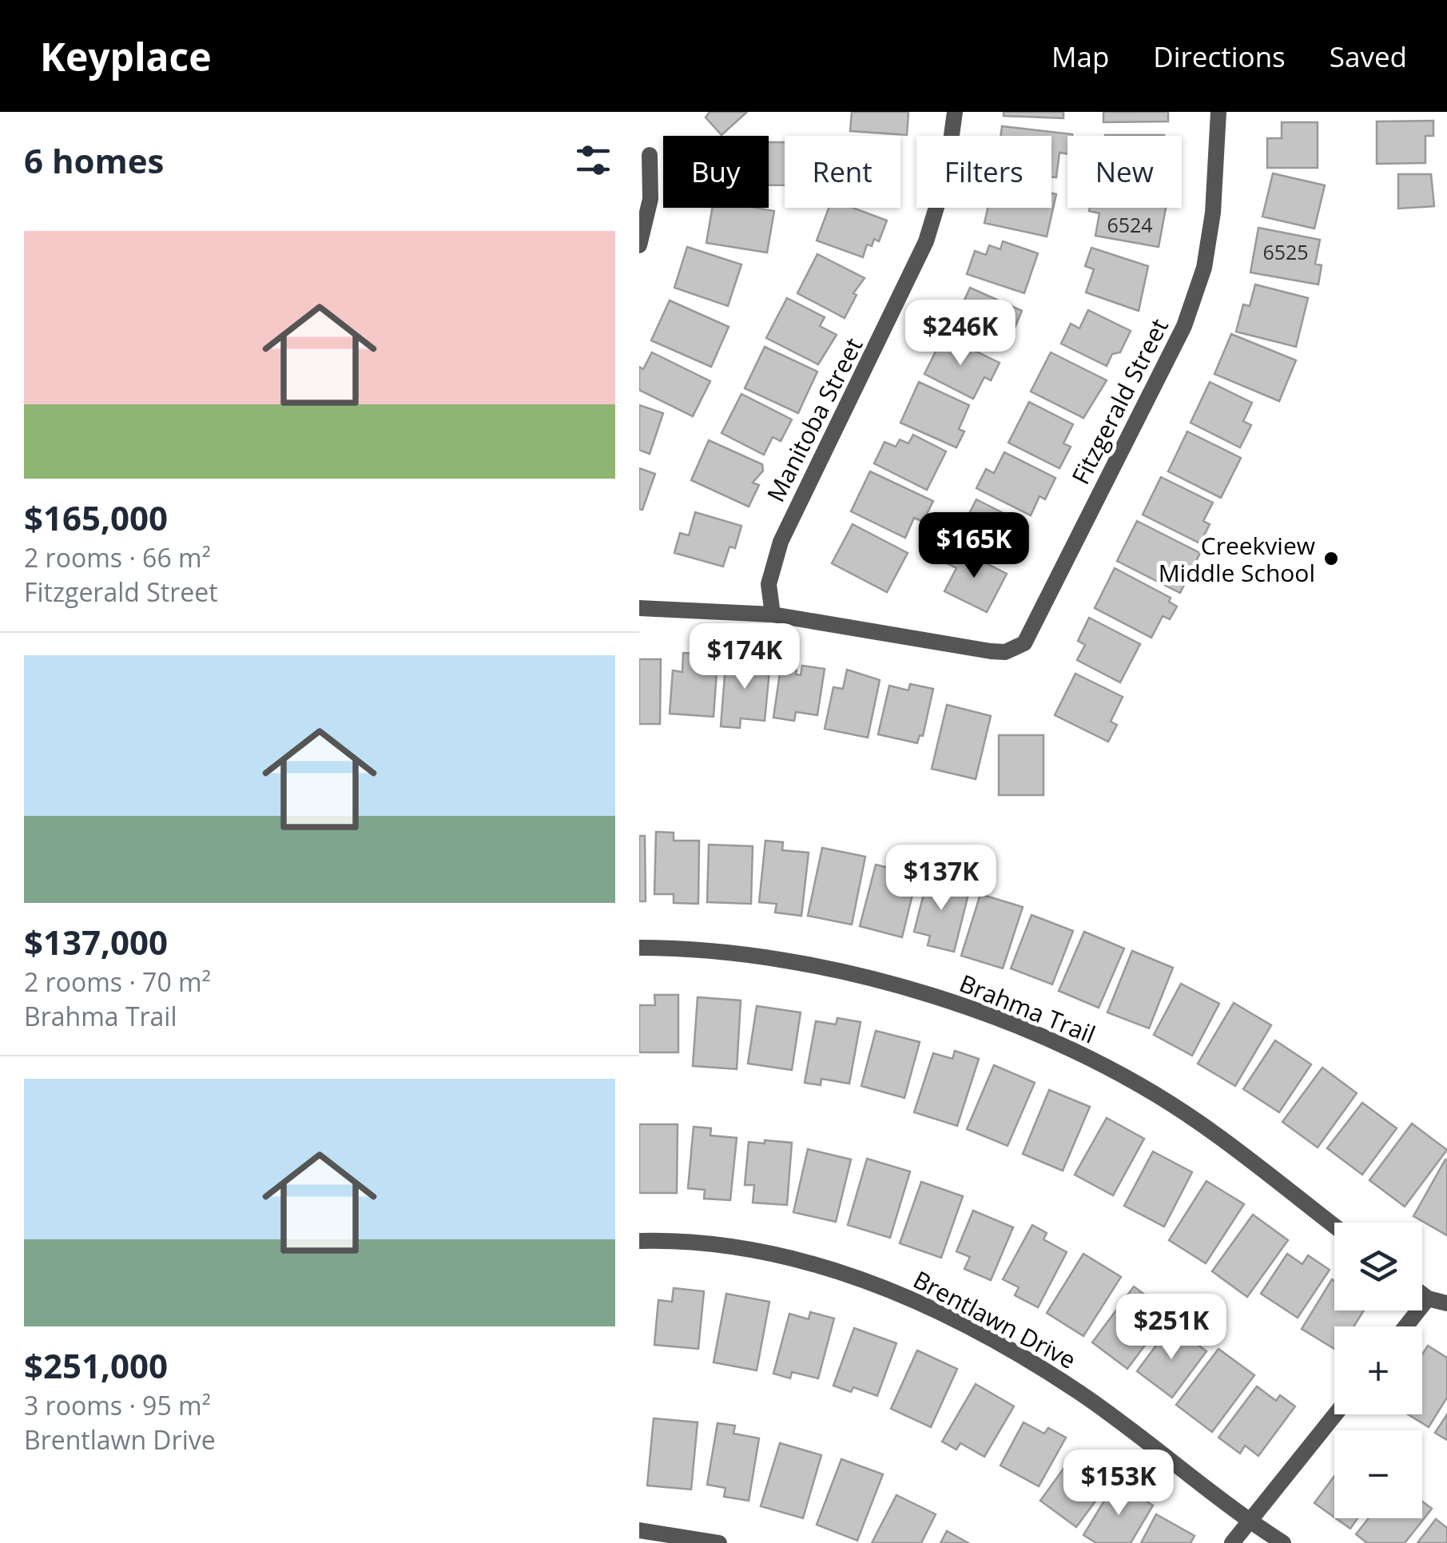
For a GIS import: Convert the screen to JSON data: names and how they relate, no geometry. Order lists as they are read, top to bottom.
{
  "streets": {
    "street": [
      "Fitzgerald Street",
      "Manitoba Street",
      "Brahma Trail",
      "Brentlawn Drive"
    ]
  },
  "crossings": [
    ["Fitzgerald Street", "Manitoba Street"]
  ],
  "places": ["Creekview Middle School"],
  "house_numbers": ["6524", "6525"],
  "page": {
    "header": "Keyplace",
    "nav": ["Map", "Directions", "Saved"],
    "heading": "6 homes",
    "chip": [
      "Buy",
      "Rent",
      "Filters",
      "New"
    ],
    "list": [
      {
        "name": "$165,000",
        "note": "2 rooms · 66 m² · Fitzgerald Street"
      },
      {
        "name": "$137,000",
        "note": "2 rooms · 70 m² · Brahma Trail"
      },
      {
        "name": "$251,000",
        "note": "3 rooms · 95 m² · Brentlawn Drive"
      }
    ],
    "price": [
      "$246K",
      "$165K",
      "$174K",
      "$137K",
      "$251K",
      "$153K"
    ],
    "map_buttons": ["+", "−"]
  }
}
